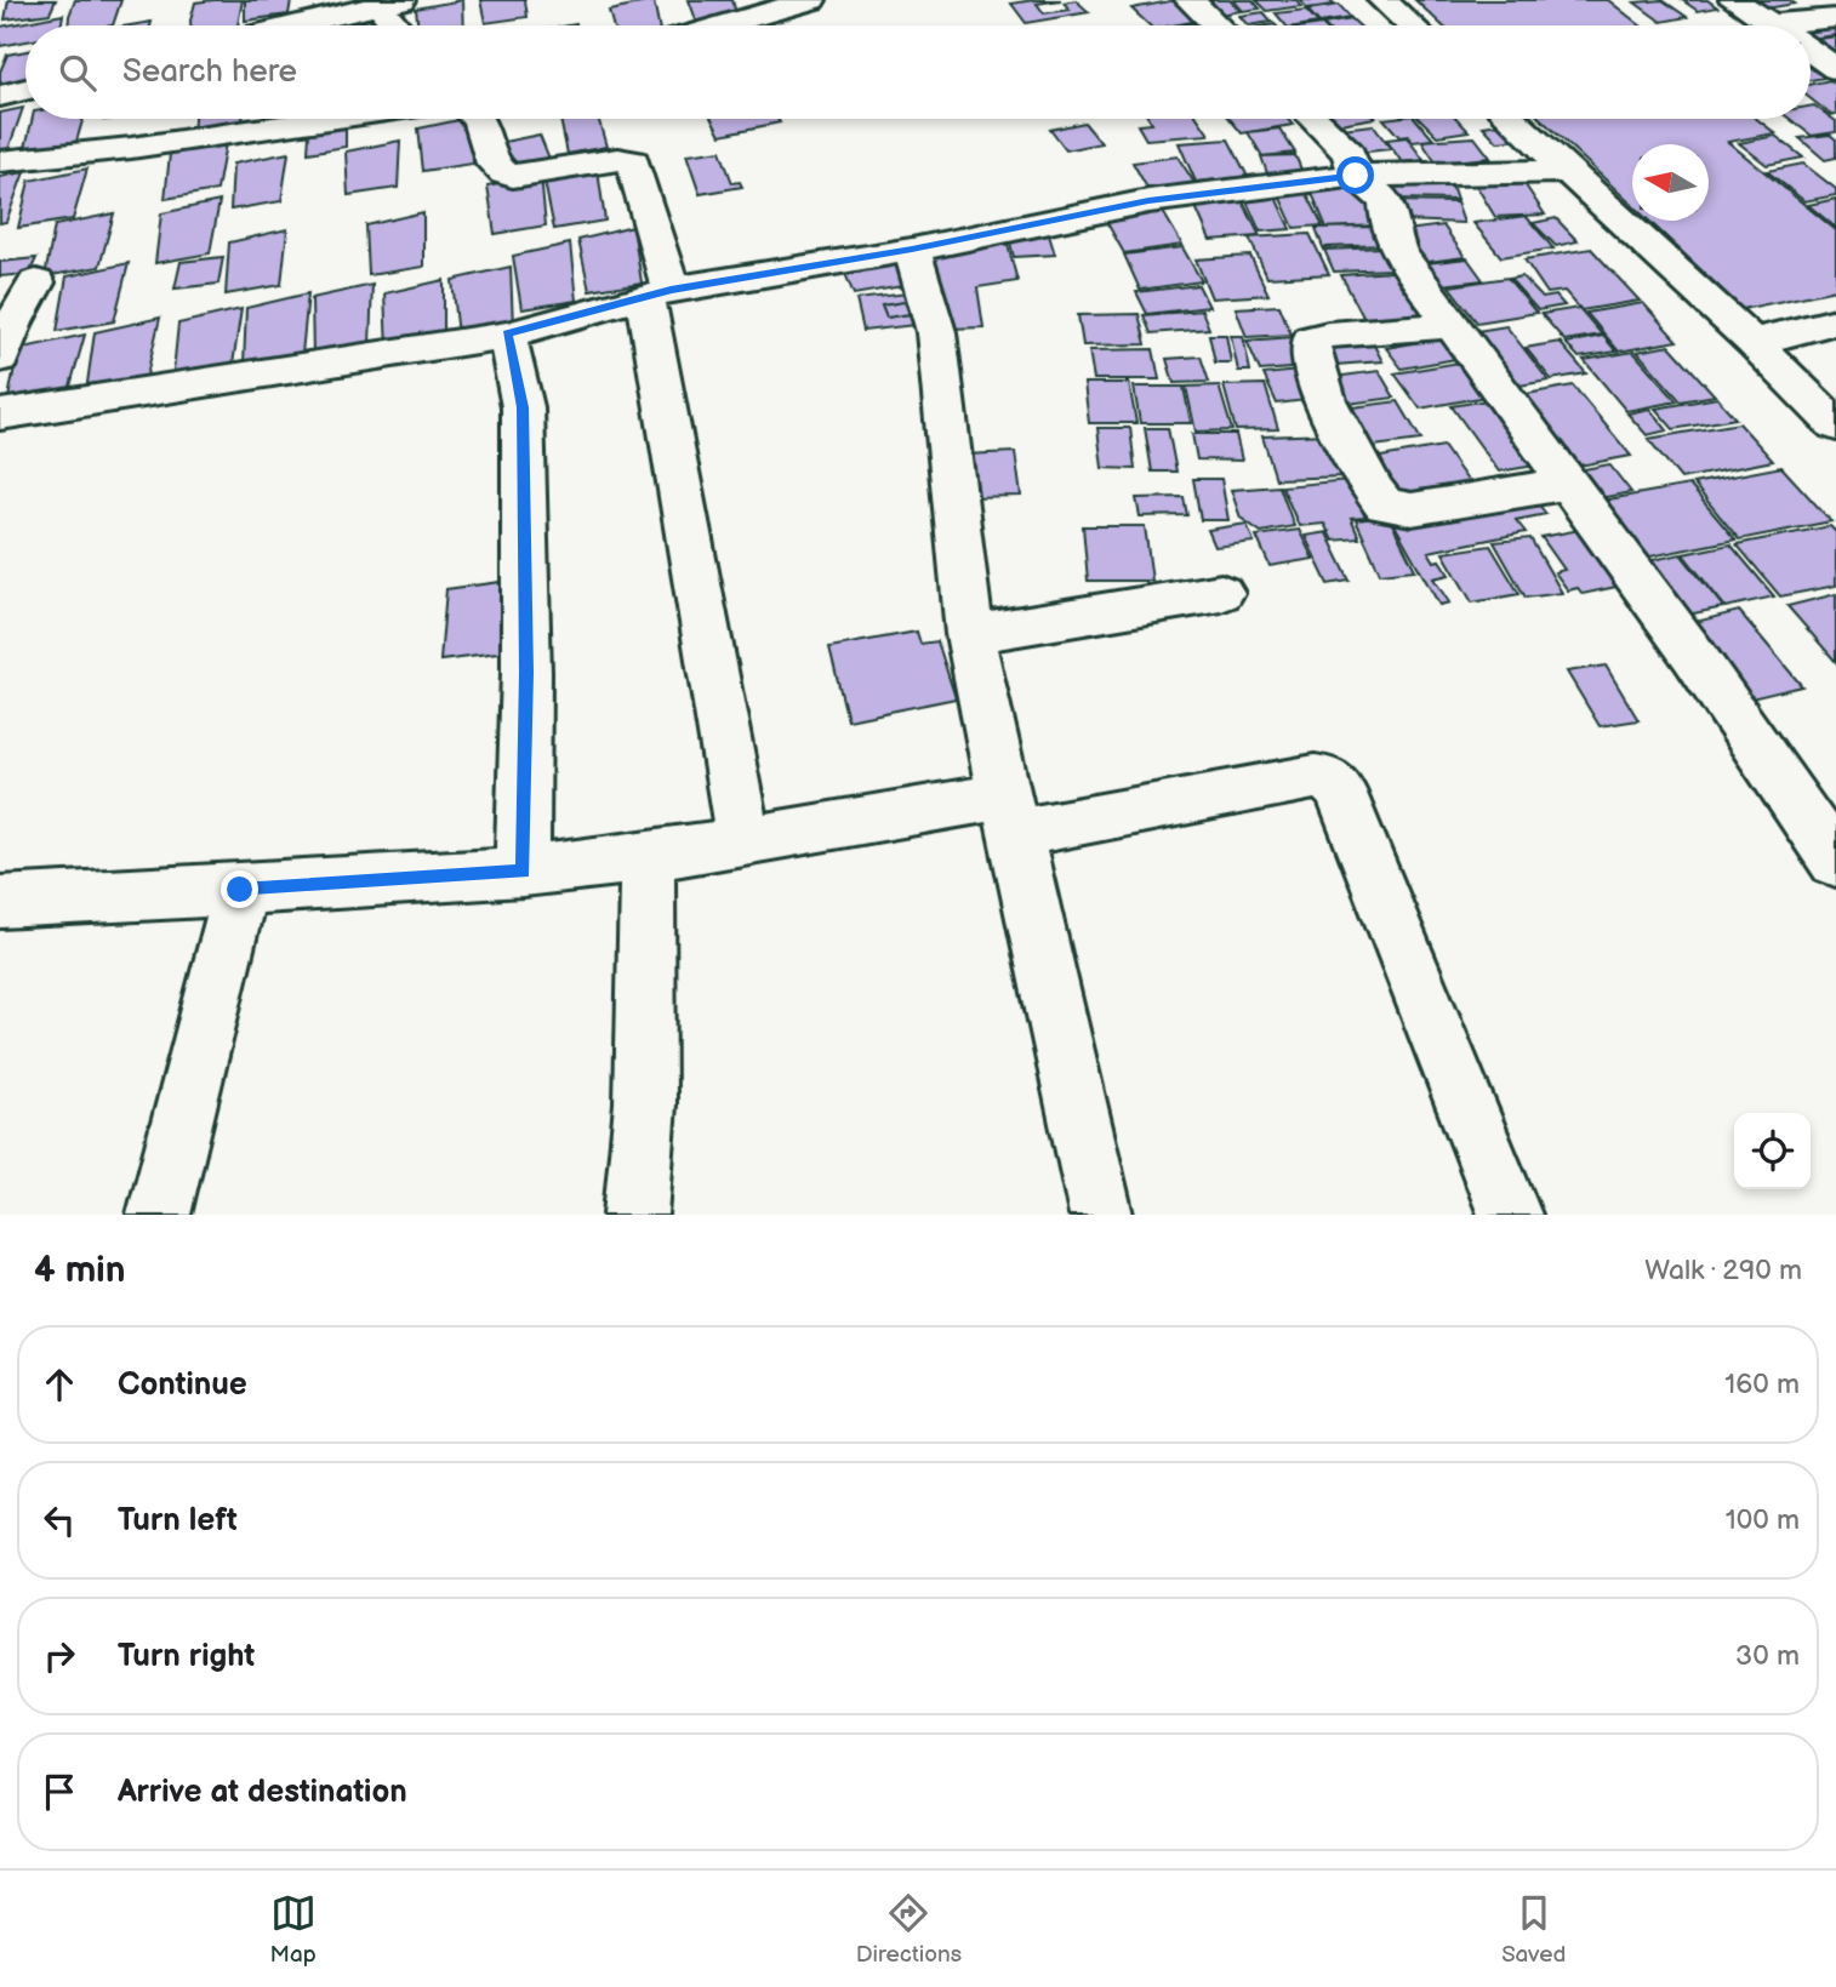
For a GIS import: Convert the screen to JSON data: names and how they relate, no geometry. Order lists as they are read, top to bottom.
{
  "north": "left",
  "page": {
    "search": "Search here",
    "heading": ["4 min", "Walk · 290 m"],
    "list": [
      ["Continue", "160 m"],
      ["Turn left", "100 m"],
      ["Turn right", "30 m"],
      "Arrive at destination"
    ],
    "nav": ["Map", "Directions", "Saved"]
  }
}
